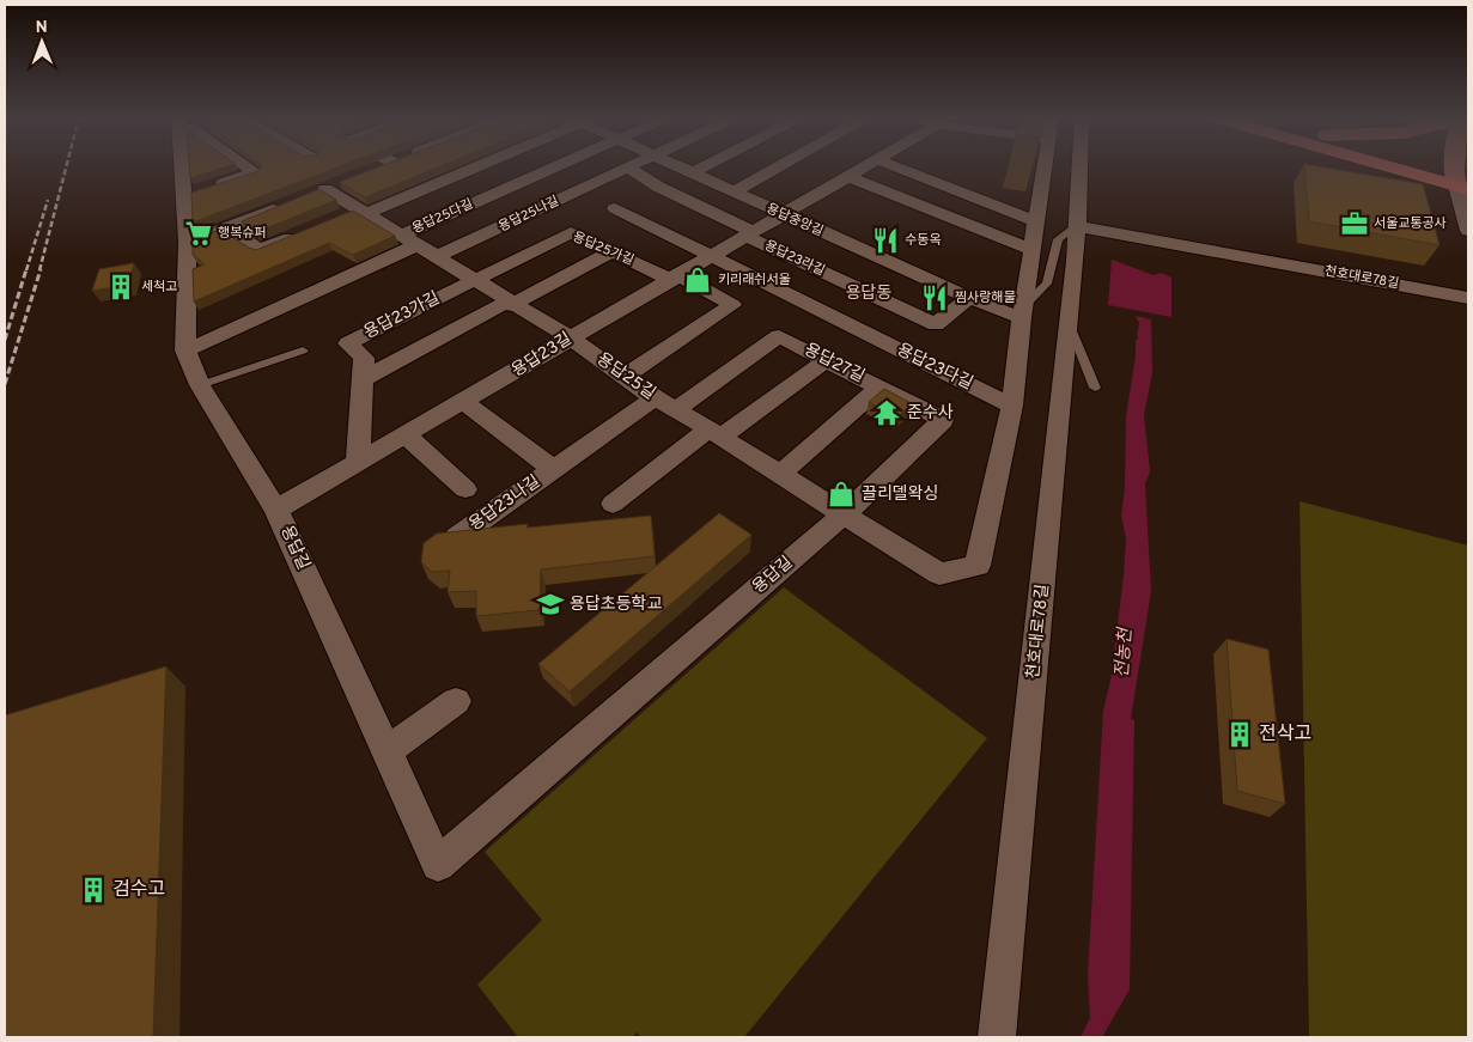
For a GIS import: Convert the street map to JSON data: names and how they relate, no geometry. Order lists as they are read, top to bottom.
{
  "streets": {
    "street": [
      "용답25나길",
      "용답25다길",
      "용답중앙길",
      "용답25가길",
      "용답23라길",
      "천호대로78길",
      "용답23가길",
      "용답23길",
      "용답27길",
      "용답23다길",
      "용답25길",
      "용답23나길",
      "용답길"
    ]
  },
  "crossings": [
    ["용답25나길", "용답25길"],
    ["용답25다길", "용답25길"],
    ["용답중앙길", "용답23라길"],
    ["용답중앙길", "용답23길"],
    ["용답25가길", "용답23가길"],
    ["용답25가길", "용답23길"],
    ["용답25가길", "용답25길"],
    ["용답23라길", "용답23길"],
    ["용답23가길", "용답23길"],
    ["용답23가길", "용답25길"],
    ["용답23길", "용답23다길"],
    ["용답23길", "용답25길"],
    ["용답23길", "용답23나길"],
    ["용답23길", "용답길"],
    ["용답27길", "용답25길"],
    ["용답27길", "용답길"],
    ["용답25길", "용답23나길"],
    ["용답25길", "용답길"]
  ],
  "districts": ["용답동"],
  "water": ["전농천"],
  "places": {
    "office": ["서울교통공사"],
    "supermarket": ["행복슈퍼"],
    "restaurant": ["수동옥", "찜사랑해물"],
    "shop": ["키리래쉬서울", "끌리델왁싱"],
    "building": ["세척고", "전삭고", "검수고"],
    "temple": ["준수사"],
    "school or university": ["용답초등학교"]
  },
  "north": "top"
}
